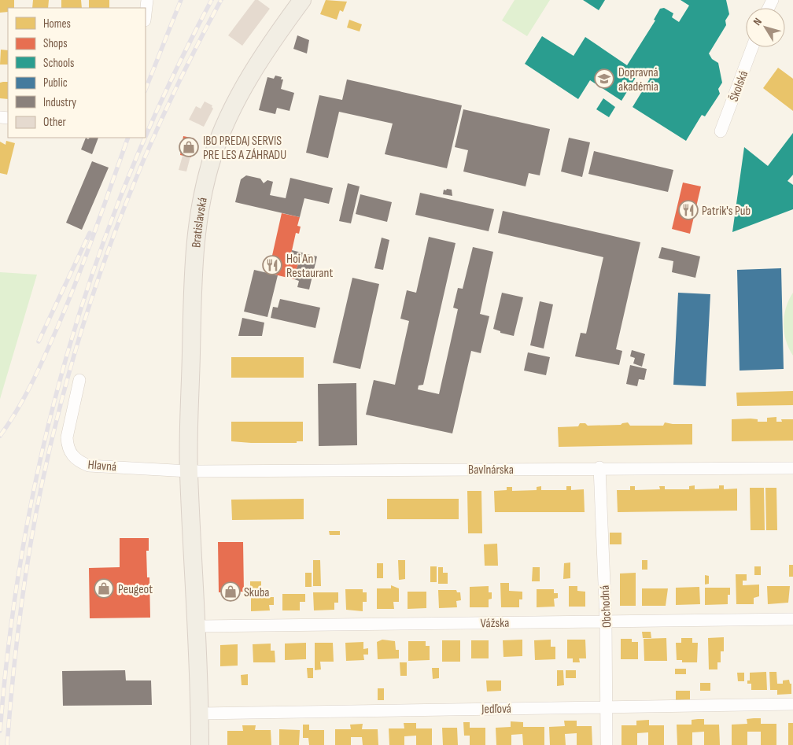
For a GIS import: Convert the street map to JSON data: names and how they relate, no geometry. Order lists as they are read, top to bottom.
{
  "streets": {
    "main road": ["Bratislavská"],
    "street": [
      "Školská",
      "Hlavná",
      "Bavlnárska",
      "Obchodná",
      "Vážska",
      "Jedľová"
    ]
  },
  "crossings": [
    ["Bratislavská", "Hlavná"],
    ["Bratislavská", "Bavlnárska"],
    ["Bratislavská", "Vážska"],
    ["Bratislavská", "Jedľová"],
    ["Hlavná", "Bavlnárska"],
    ["Bavlnárska", "Obchodná"],
    ["Obchodná", "Vážska"],
    ["Obchodná", "Jedľová"]
  ],
  "places": {
    "school or university": ["Dopravná akadémia"],
    "shop": ["IBO PREDAJ SERVIS PRE LES A ZÁHRADU", "Peugeot", "Skuba"],
    "restaurant": ["Patrik's Pub", "Hoi An Restaurant"]
  },
  "legend": [
    "Homes",
    "Shops",
    "Schools",
    "Public",
    "Industry",
    "Other"
  ],
  "north": "top left"
}
